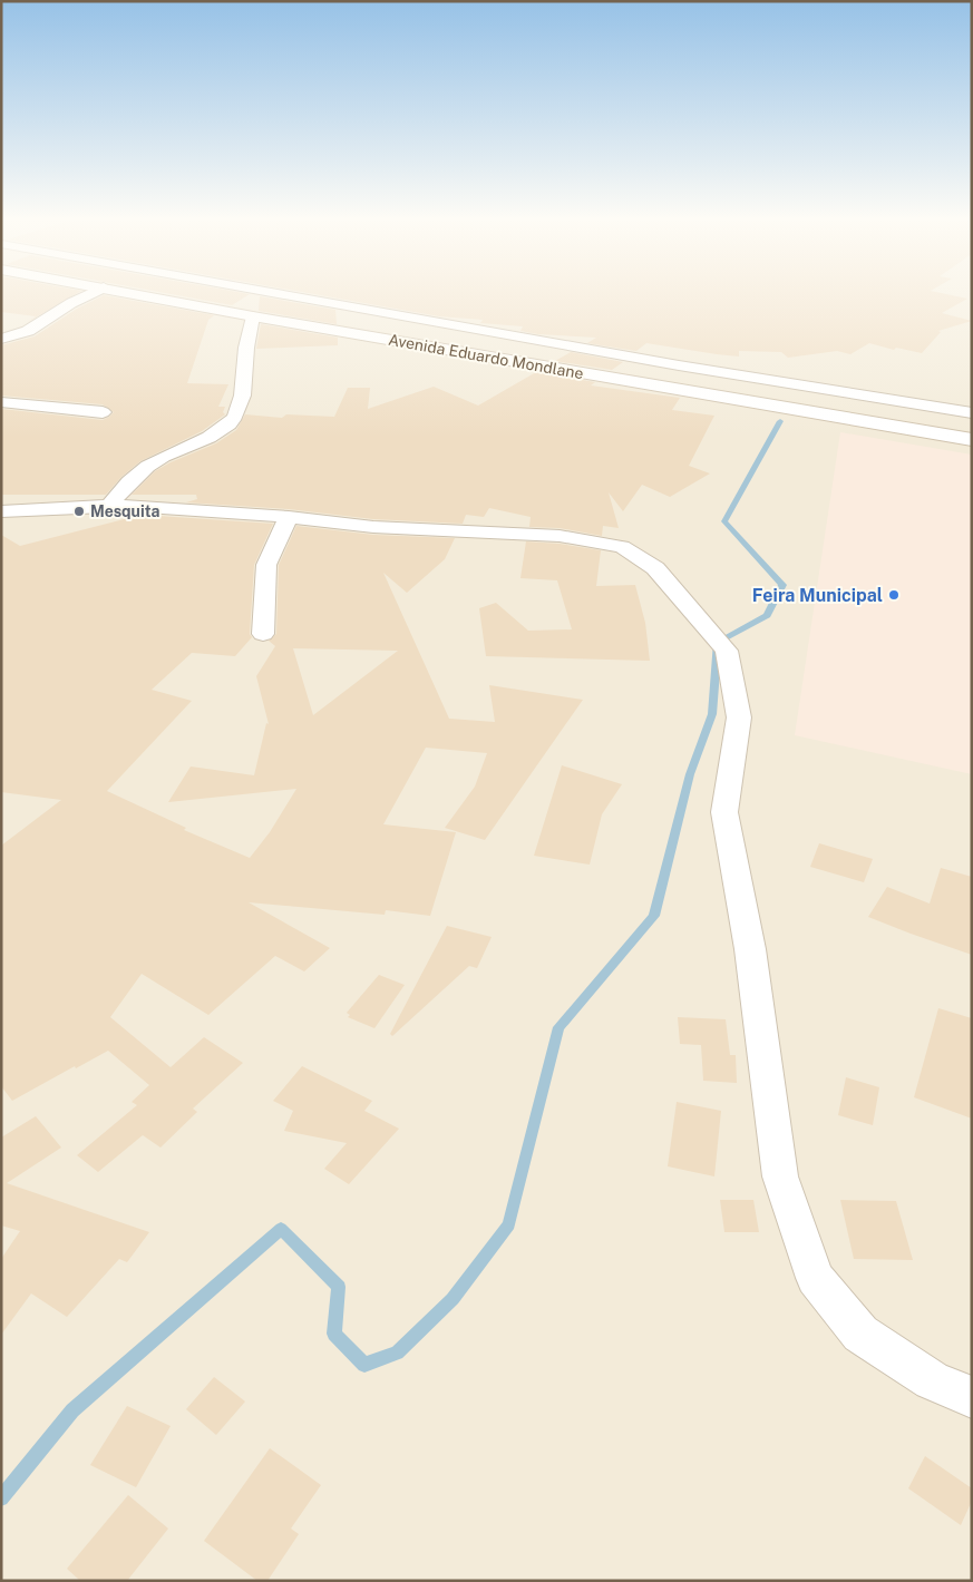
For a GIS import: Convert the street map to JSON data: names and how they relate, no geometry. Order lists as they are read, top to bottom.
{
  "streets": {
    "main road": ["Avenida Eduardo Mondlane"]
  },
  "places": ["Mesquita", "Feira Municipal"]
}
